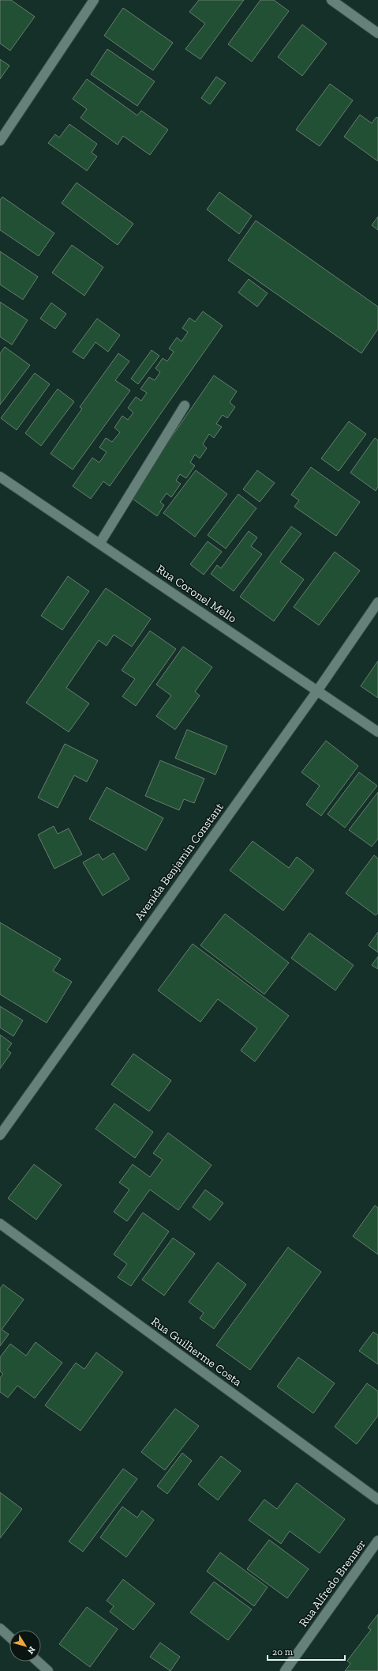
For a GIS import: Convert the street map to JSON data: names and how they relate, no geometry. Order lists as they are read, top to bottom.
{
  "streets": {
    "street": [
      "Rua Coronel Mello",
      "Avenida Benjamin Constant",
      "Rua Guilherme Costa",
      "Rua Alfredo Brenner"
    ]
  },
  "crossings": [
    ["Rua Coronel Mello", "Avenida Benjamin Constant"]
  ],
  "scale_bar": "20 m",
  "north": "bottom right"
}
